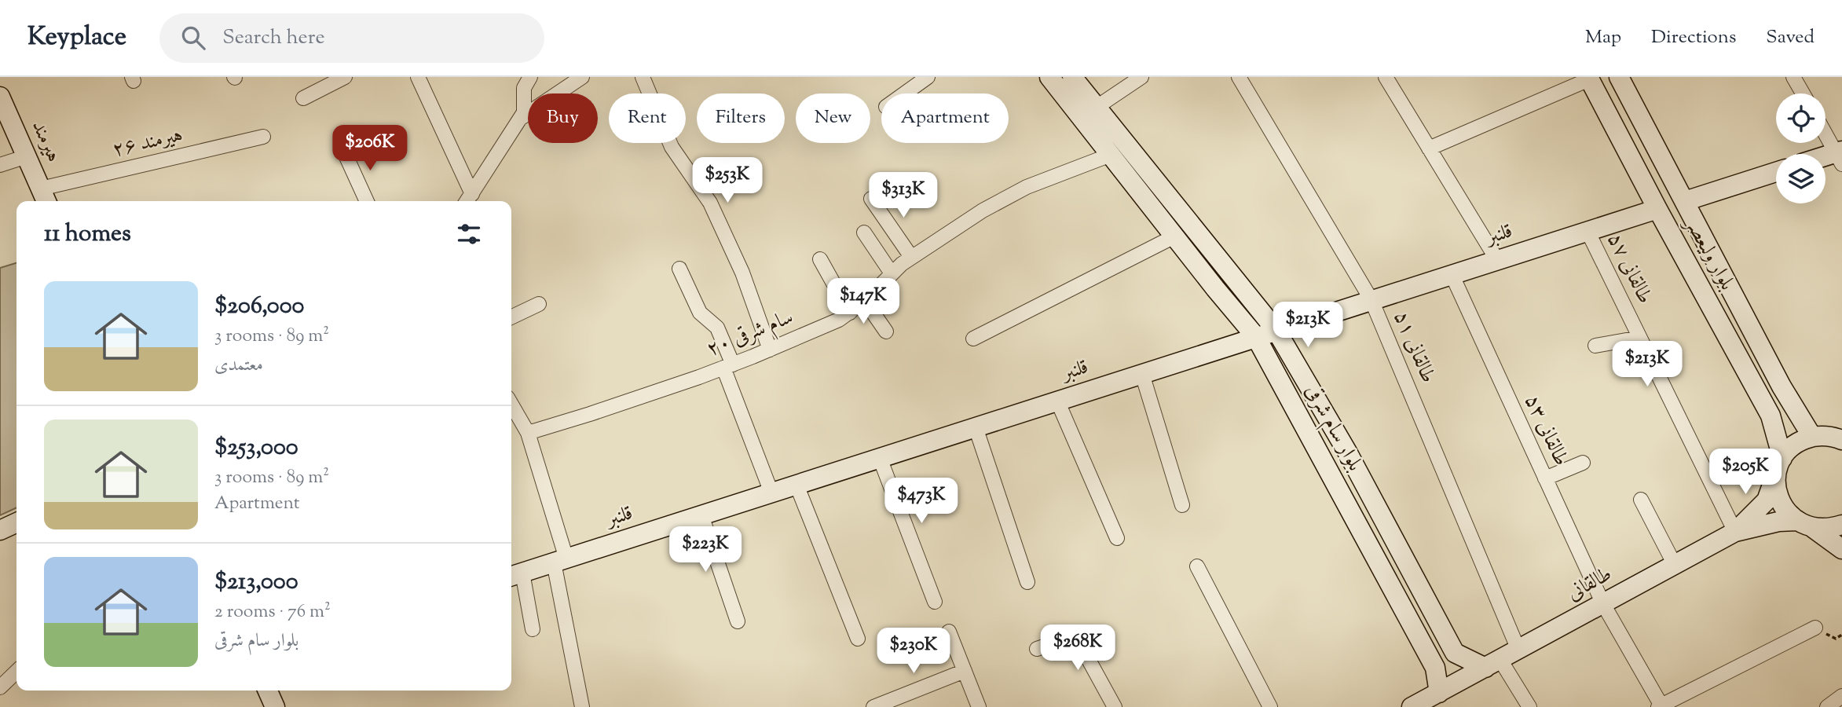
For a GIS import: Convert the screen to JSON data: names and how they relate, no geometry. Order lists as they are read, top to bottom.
{
  "streets": {
    "street": [
      "هیرمند",
      "هیرمند ۲۶",
      "قلنبر",
      "بلوار ولیعصر",
      "طالقانی ۵۷",
      "سام شرقی ۲۰",
      "طالقانی ۵۱",
      "بلوار سام شرقی",
      "طالقانی ۵۳",
      "طالقانی"
    ]
  },
  "crossings": [
    ["هیرمند", "هیرمند ۲۶"],
    ["قلنبر", "بلوار ولیعصر"],
    ["قلنبر", "طالقانی ۵۷"],
    ["قلنبر", "طالقانی ۵۱"],
    ["قلنبر", "بلوار سام شرقی"],
    ["قلنبر", "طالقانی ۵۳"],
    ["بلوار ولیعصر", "طالقانی"],
    ["طالقانی ۵۷", "طالقانی"],
    ["سام شرقی ۲۰", "بلوار سام شرقی"],
    ["طالقانی ۵۱", "طالقانی"],
    ["بلوار سام شرقی", "طالقانی"],
    ["طالقانی ۵۳", "طالقانی"]
  ],
  "page": {
    "header": "Keyplace",
    "search": "Search here",
    "nav": ["Map", "Directions", "Saved"],
    "chip": [
      "Buy",
      "Rent",
      "Filters",
      "New",
      "Apartment"
    ],
    "price": [
      "$206K",
      "$253K",
      "$313K",
      "$147K",
      "$213K",
      "$213K",
      "$205K",
      "$473K",
      "$223K",
      "$268K",
      "$230K"
    ],
    "heading": "11 homes",
    "list": [
      {
        "name": "$206,000",
        "note": "3 rooms · 89 m² · معتمدی"
      },
      {
        "name": "$253,000",
        "note": "3 rooms · 89 m² · Apartment"
      },
      {
        "name": "$213,000",
        "note": "2 rooms · 76 m² · بلوار سام شرقی"
      }
    ]
  }
}
